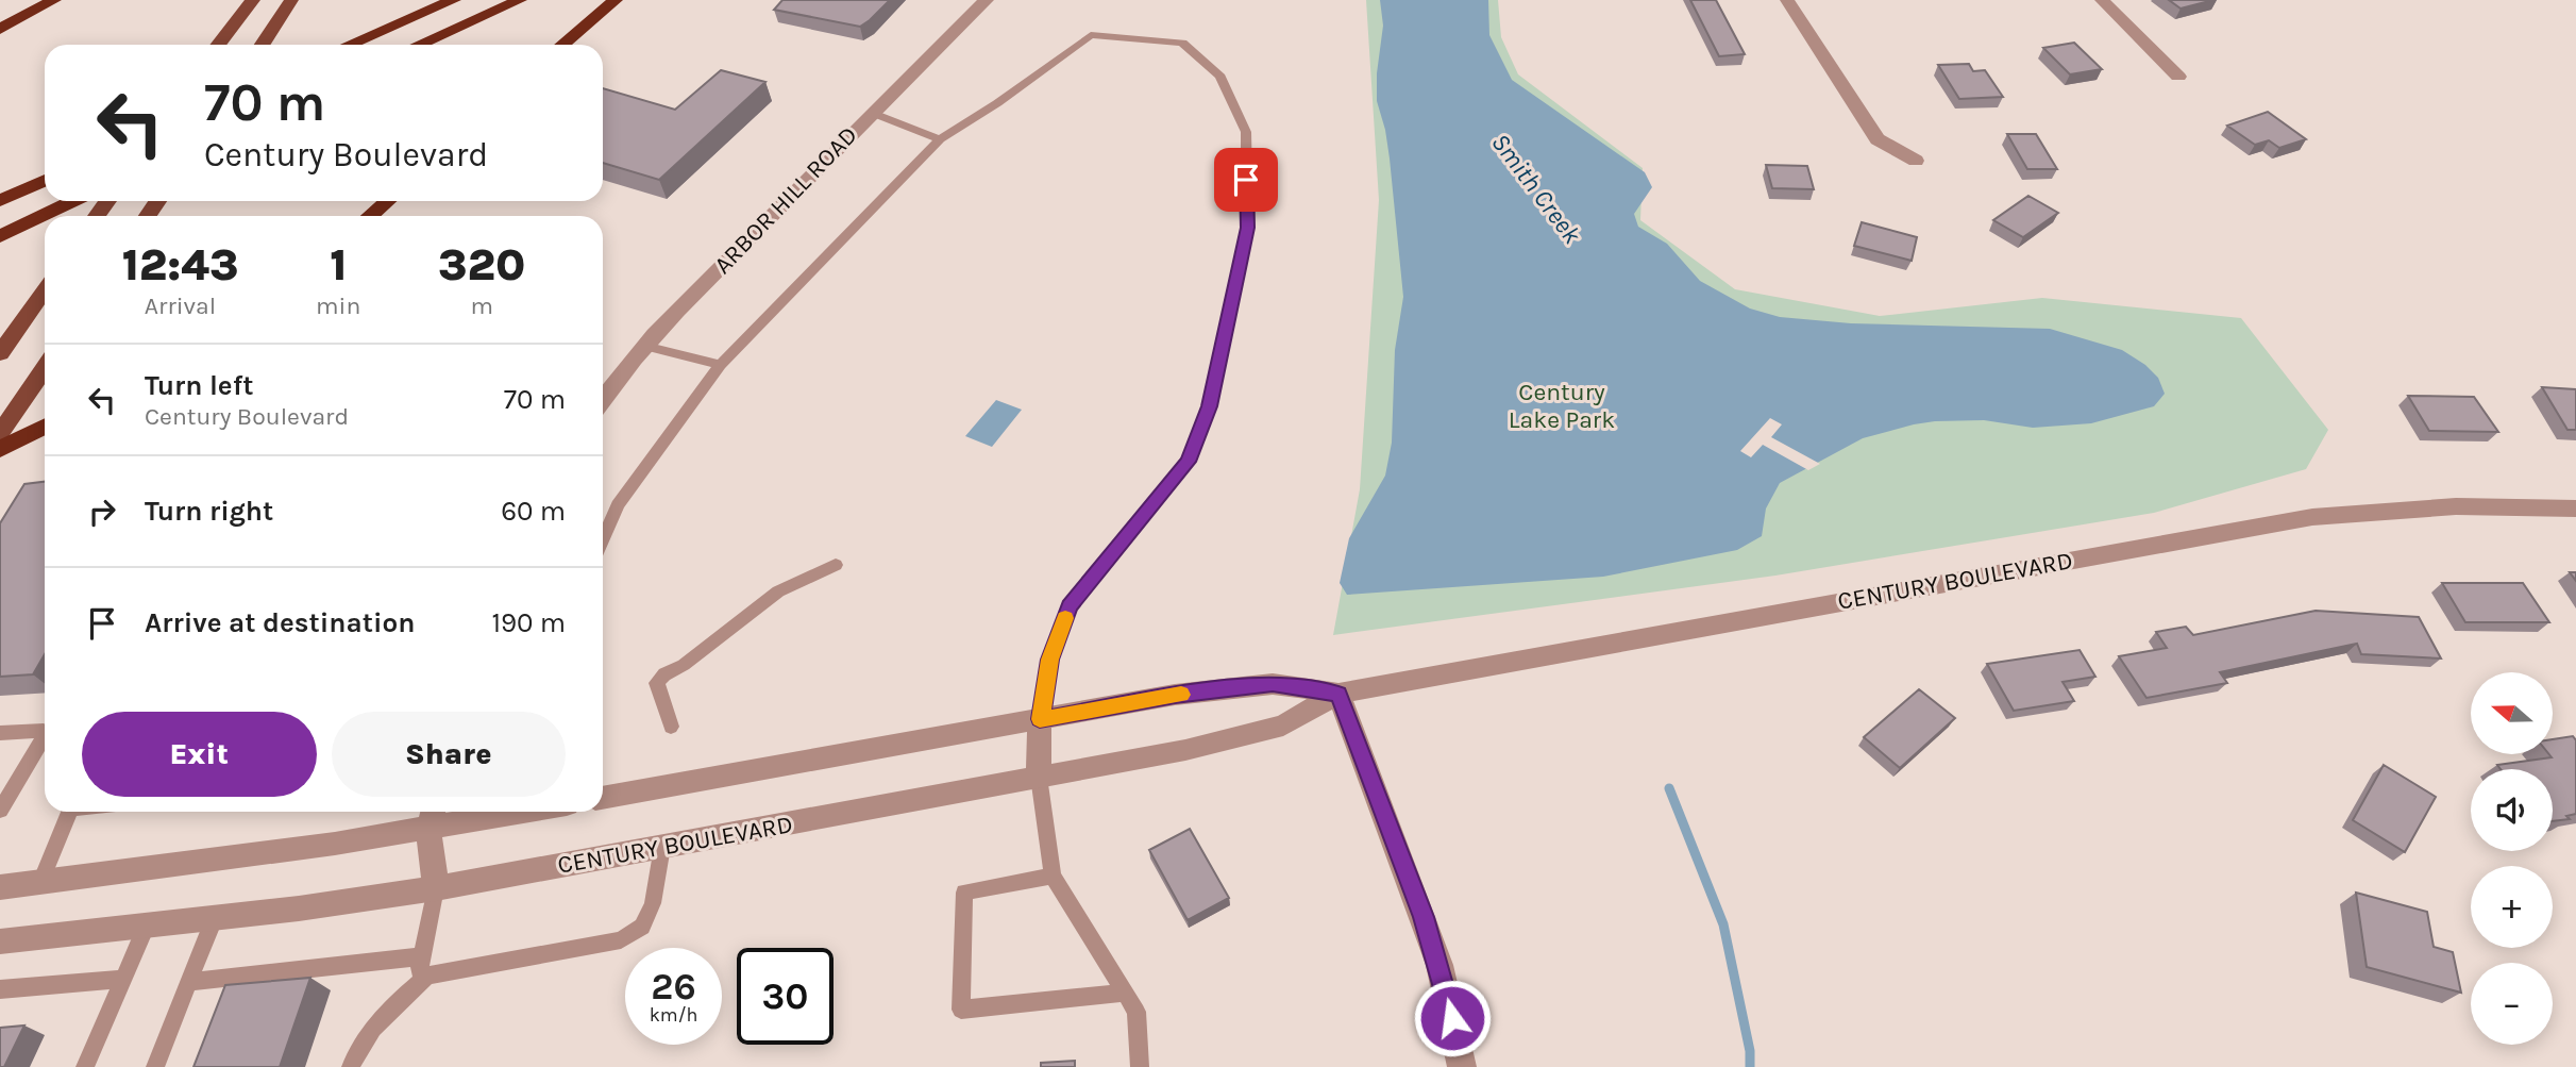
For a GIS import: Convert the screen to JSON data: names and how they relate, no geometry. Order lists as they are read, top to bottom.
{
  "streets": {
    "street": ["ARBOR HILL ROAD", "CENTURY BOULEVARD"]
  },
  "water": ["Smith Creek"],
  "parks": ["Century Lake Park"],
  "north": "left",
  "page": {
    "turn": ["70 m", "Century Boulevard"],
    "eta": [
      "12:43",
      "Arrival",
      "1",
      "min",
      "320",
      "m"
    ],
    "list": [
      {
        "name": "Turn left",
        "note": "Century Boulevard",
        "value": "70 m"
      },
      {
        "name": "Turn right",
        "value": "60 m"
      },
      {
        "name": "Arrive at destination",
        "value": "190 m"
      }
    ],
    "map_buttons": ["+", "−"],
    "buttons": ["Exit", "Share"],
    "speed": "26 km/h",
    "limit": "30"
  }
}
